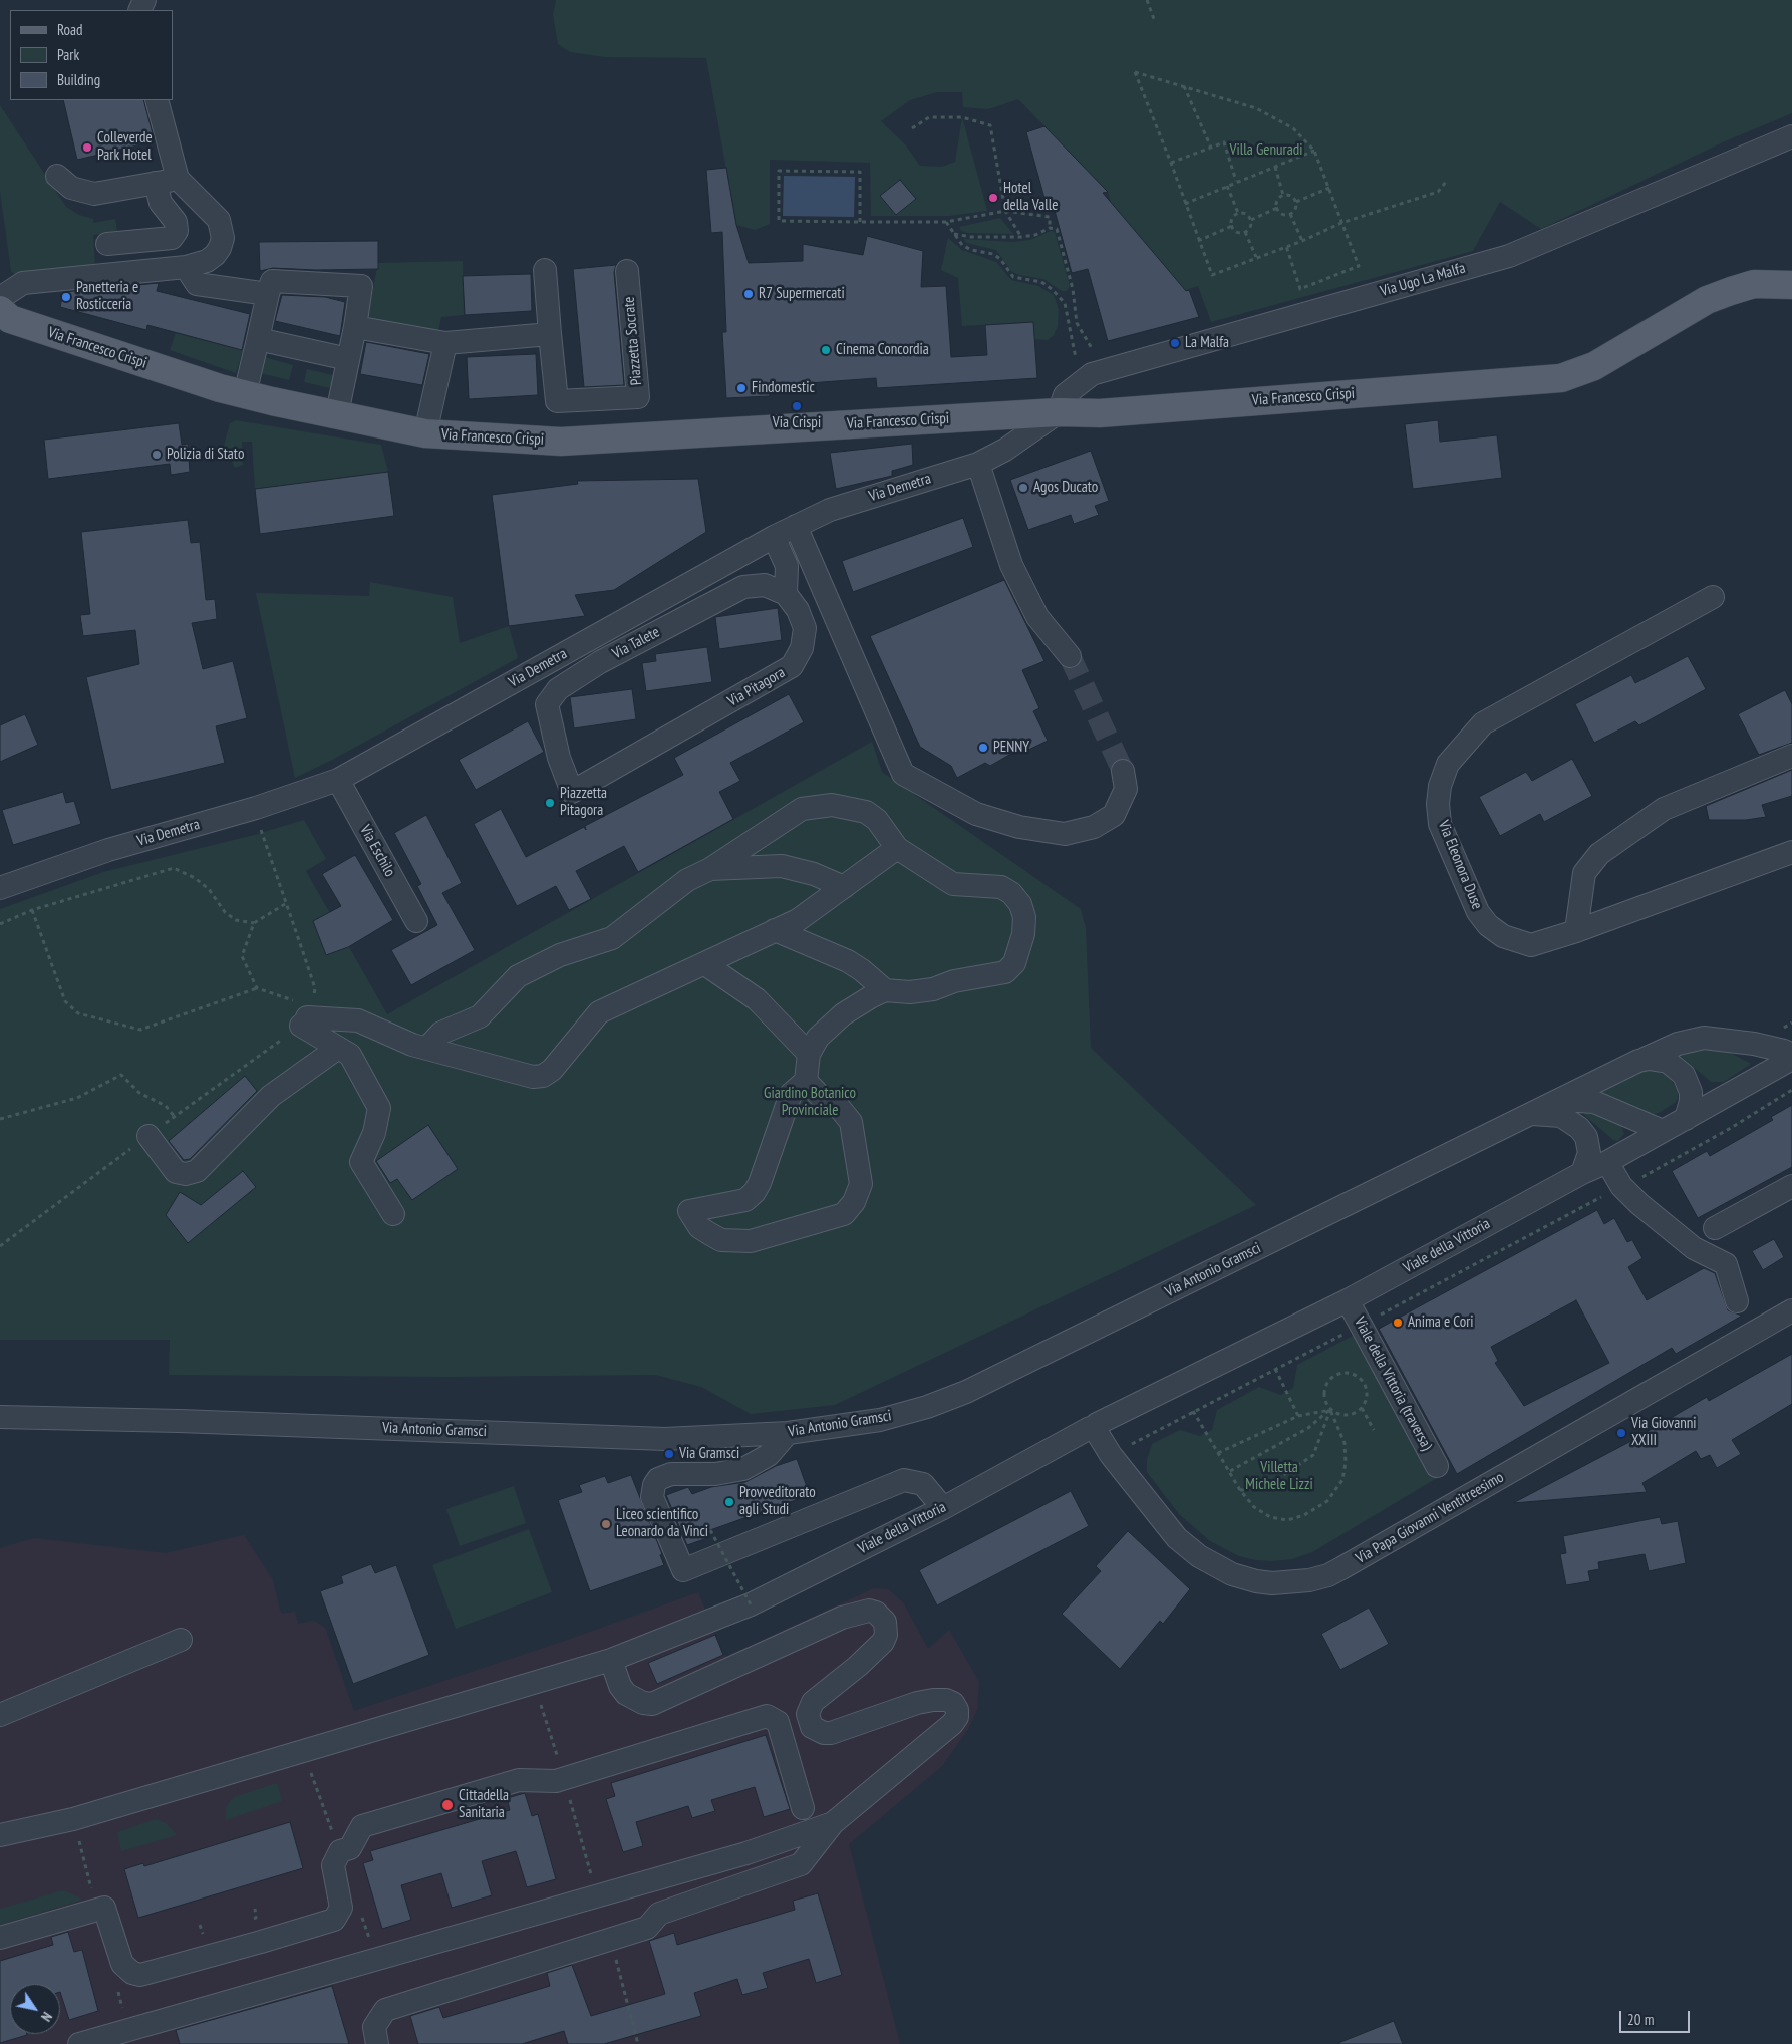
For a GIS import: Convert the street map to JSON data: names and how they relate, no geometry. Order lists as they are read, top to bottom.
{
  "streets": {
    "main road": ["Via Francesco Crispi"],
    "street": [
      "Via Ugo La Malfa",
      "Piazzetta Socrate",
      "Via Demetra",
      "Via Talete",
      "Via Pitagora",
      "Via Eschilo",
      "Via Eleonora Duse",
      "Viale della Vittoria",
      "Via Antonio Gramsci",
      "Viale della Vittoria (traversa)",
      "Via Papa Giovanni Ventitreesimo"
    ]
  },
  "crossings": [
    ["Via Ugo La Malfa", "Via Francesco Crispi"],
    ["Via Ugo La Malfa", "Via Demetra"],
    ["Via Francesco Crispi", "Via Demetra"],
    ["Via Demetra", "Via Eschilo"],
    ["Via Talete", "Via Pitagora"],
    ["Viale della Vittoria", "Viale della Vittoria (traversa)"],
    ["Viale della Vittoria", "Via Papa Giovanni Ventitreesimo"]
  ],
  "parks": ["Villa Genuradi", "Giardino Botanico Provinciale", "Villetta Michele Lizzi"],
  "places": [
    "Colleverde Park Hotel",
    "Hotel della Valle",
    "R7 Supermercati",
    "Panetteria e Rosticceria",
    "La Malfa",
    "Cinema Concordia",
    "Findomestic",
    "Via Crispi",
    "Polizia di Stato",
    "Agos Ducato",
    "PENNY",
    "Piazzetta Pitagora",
    "Anima e Cori",
    "Via Giovanni XXIII",
    "Via Gramsci",
    "Provveditorato agli Studi",
    "Liceo scientifico Leonardo da Vinci",
    "Cittadella Sanitaria"
  ],
  "legend": ["Road", "Park", "Building"],
  "scale_bar": "20 m",
  "north": "bottom right"
}
